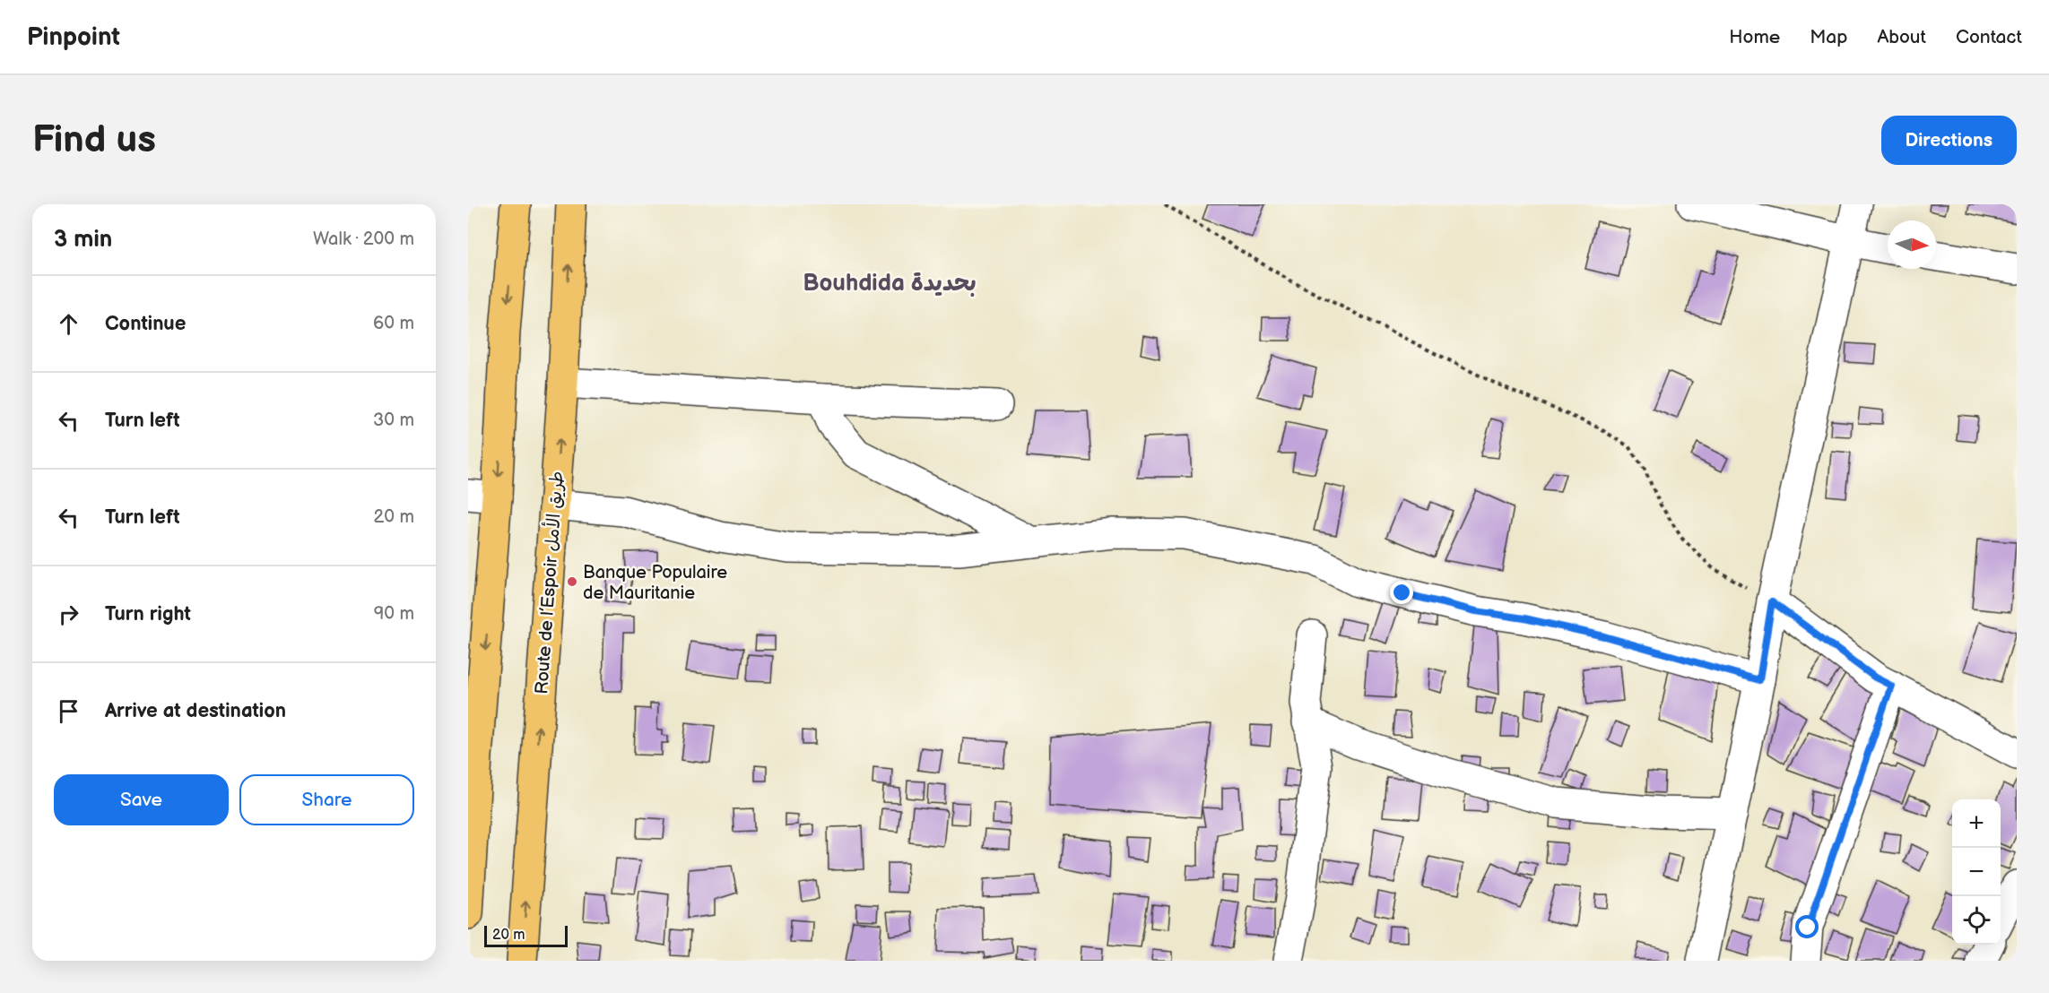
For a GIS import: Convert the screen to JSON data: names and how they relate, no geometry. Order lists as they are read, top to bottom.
{
  "streets": {
    "highway": ["Route de l’Espoir طريق الأمل"]
  },
  "districts": ["Bouhdida بحديدة"],
  "places": ["Banque Populaire de Mauritanie"],
  "scale_bar": "20 m",
  "north": "right",
  "page": {
    "header": "Pinpoint",
    "nav": [
      "Home",
      "Map",
      "About",
      "Contact"
    ],
    "buttons": [
      "Directions",
      ["Save", "Share"]
    ],
    "title": "Find us",
    "heading": ["3 min", "Walk · 200 m"],
    "list": [
      ["Continue", "60 m"],
      ["Turn left", "30 m"],
      ["Turn left", "20 m"],
      ["Turn right", "90 m"],
      "Arrive at destination"
    ],
    "map_buttons": ["+", "−"],
    "scale": "20 m"
  }
}
